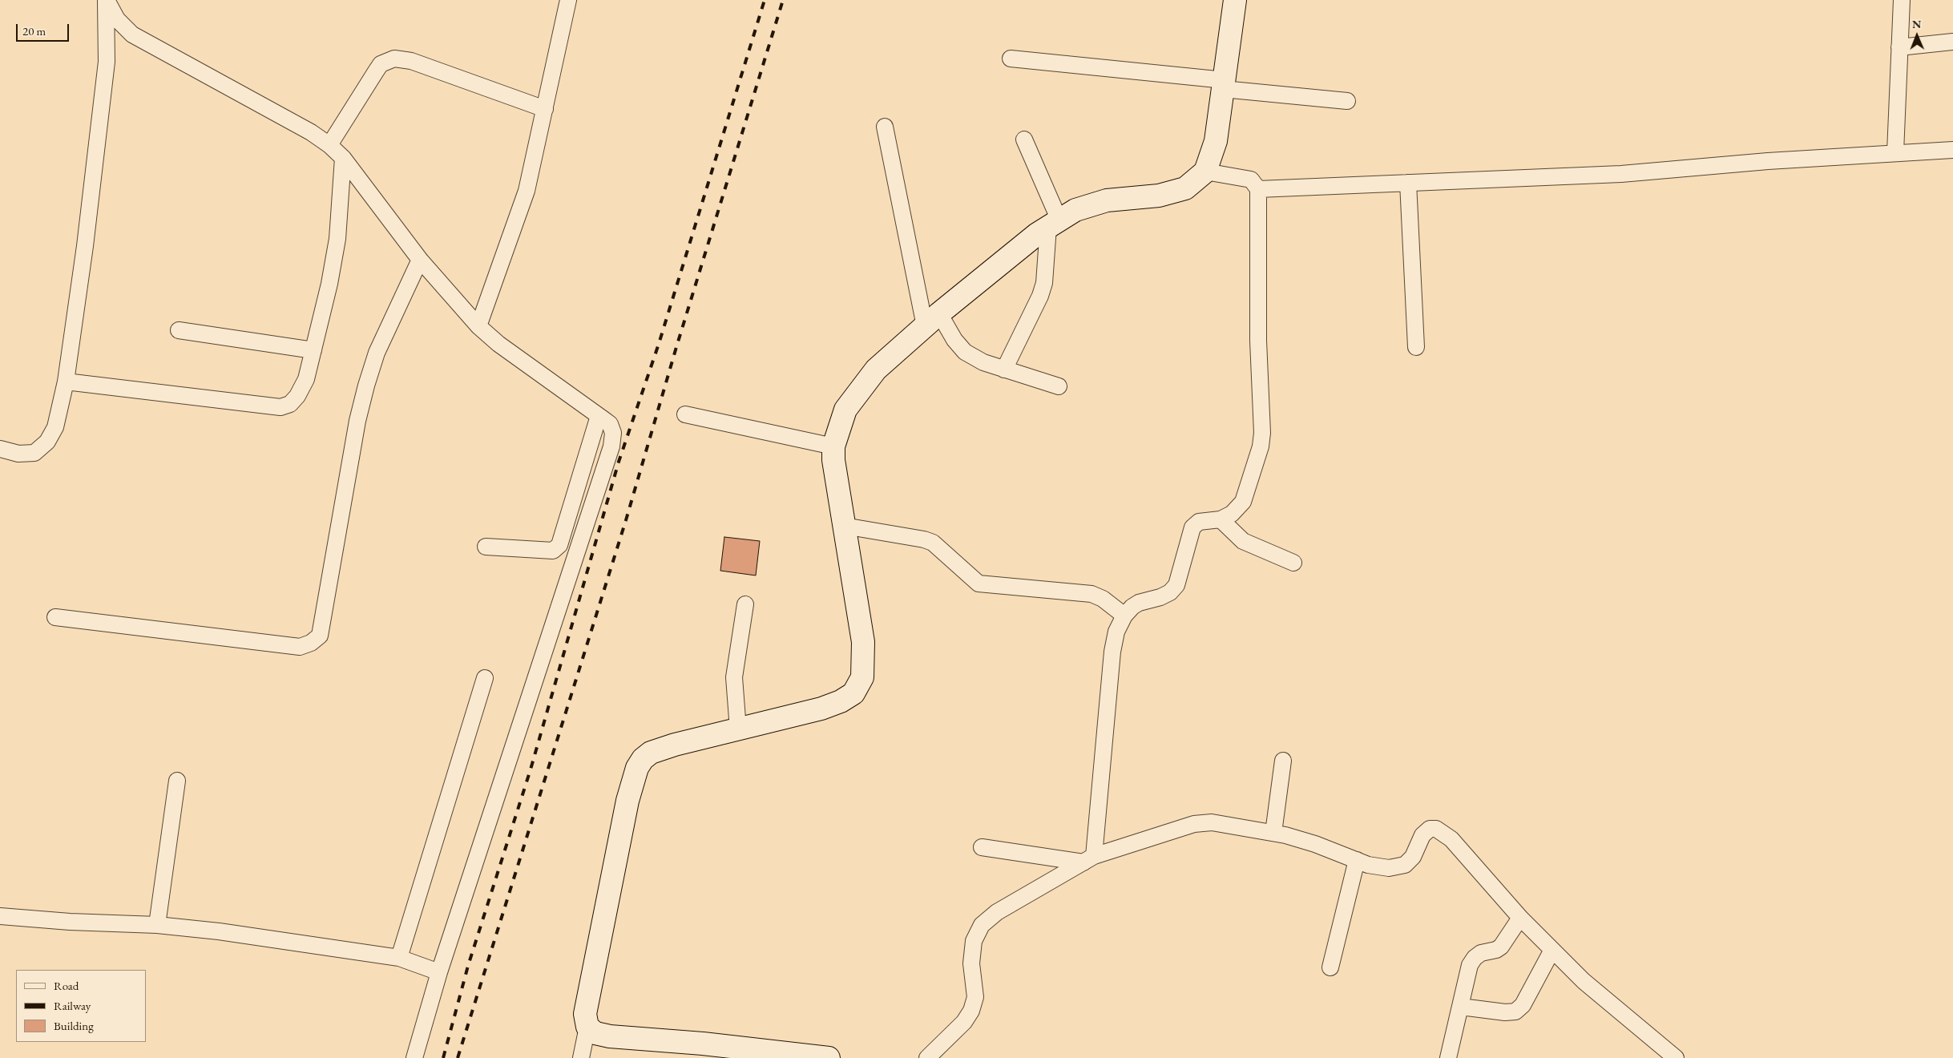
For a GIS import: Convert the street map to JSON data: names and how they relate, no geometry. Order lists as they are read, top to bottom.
{
  "legend": ["Road", "Railway", "Building"],
  "scale_bar": "20 m",
  "north": "top"
}
